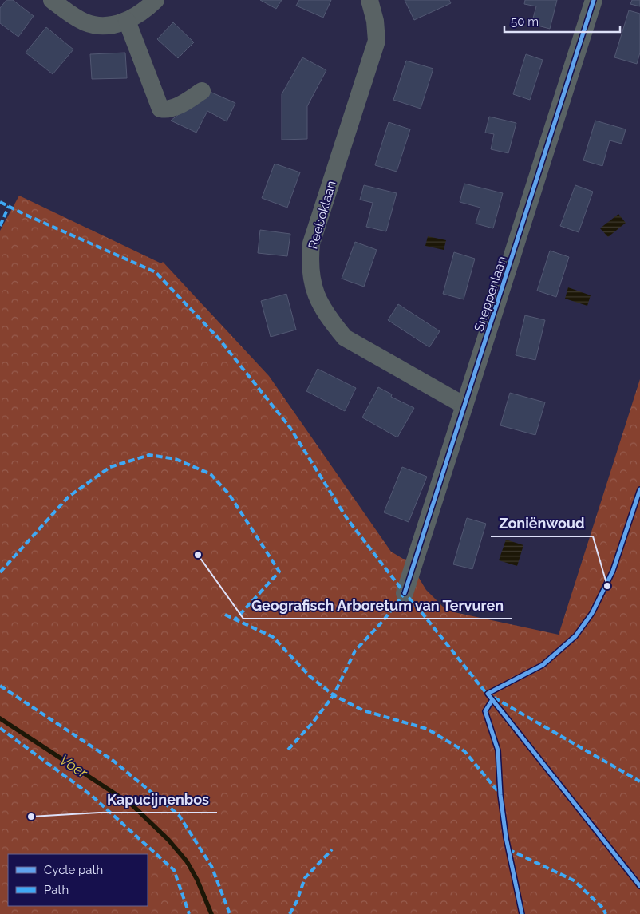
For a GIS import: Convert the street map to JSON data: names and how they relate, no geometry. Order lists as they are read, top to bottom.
{
  "streets": {
    "street": ["Reeboklaan", "Sneppenlaan"]
  },
  "crossings": [
    ["Reeboklaan", "Sneppenlaan"]
  ],
  "water": ["Voer"],
  "places": ["Geografisch Arboretum van Tervuren", "Zoniënwoud", "Kapucijnenbos"],
  "legend": ["Cycle path", "Path"],
  "scale_bar": "50 m"
}
